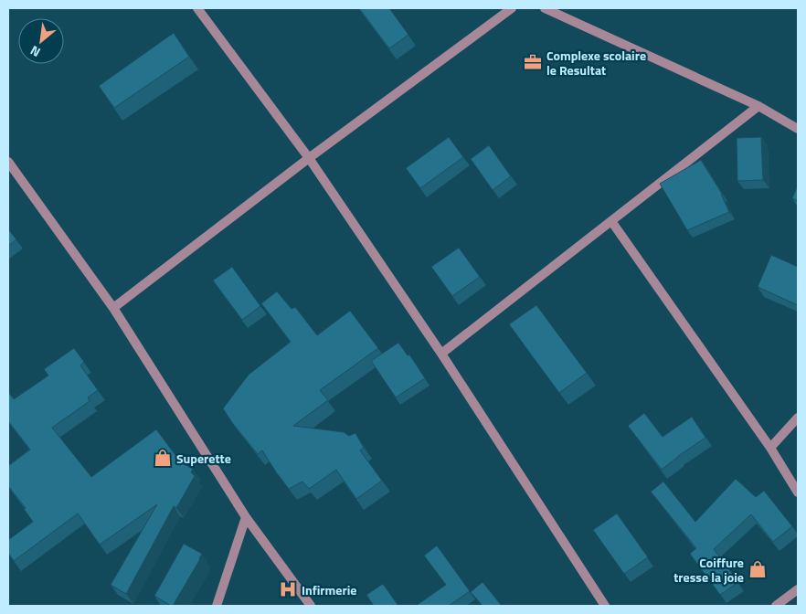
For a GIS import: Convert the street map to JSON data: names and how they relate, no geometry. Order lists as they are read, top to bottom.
{
  "places": {
    "office": ["Complexe scolaire le Resultat"],
    "shop": ["Superette", "Coiffure tresse la joie"],
    "hospital": ["Infirmerie"]
  },
  "north": "bottom left"
}
